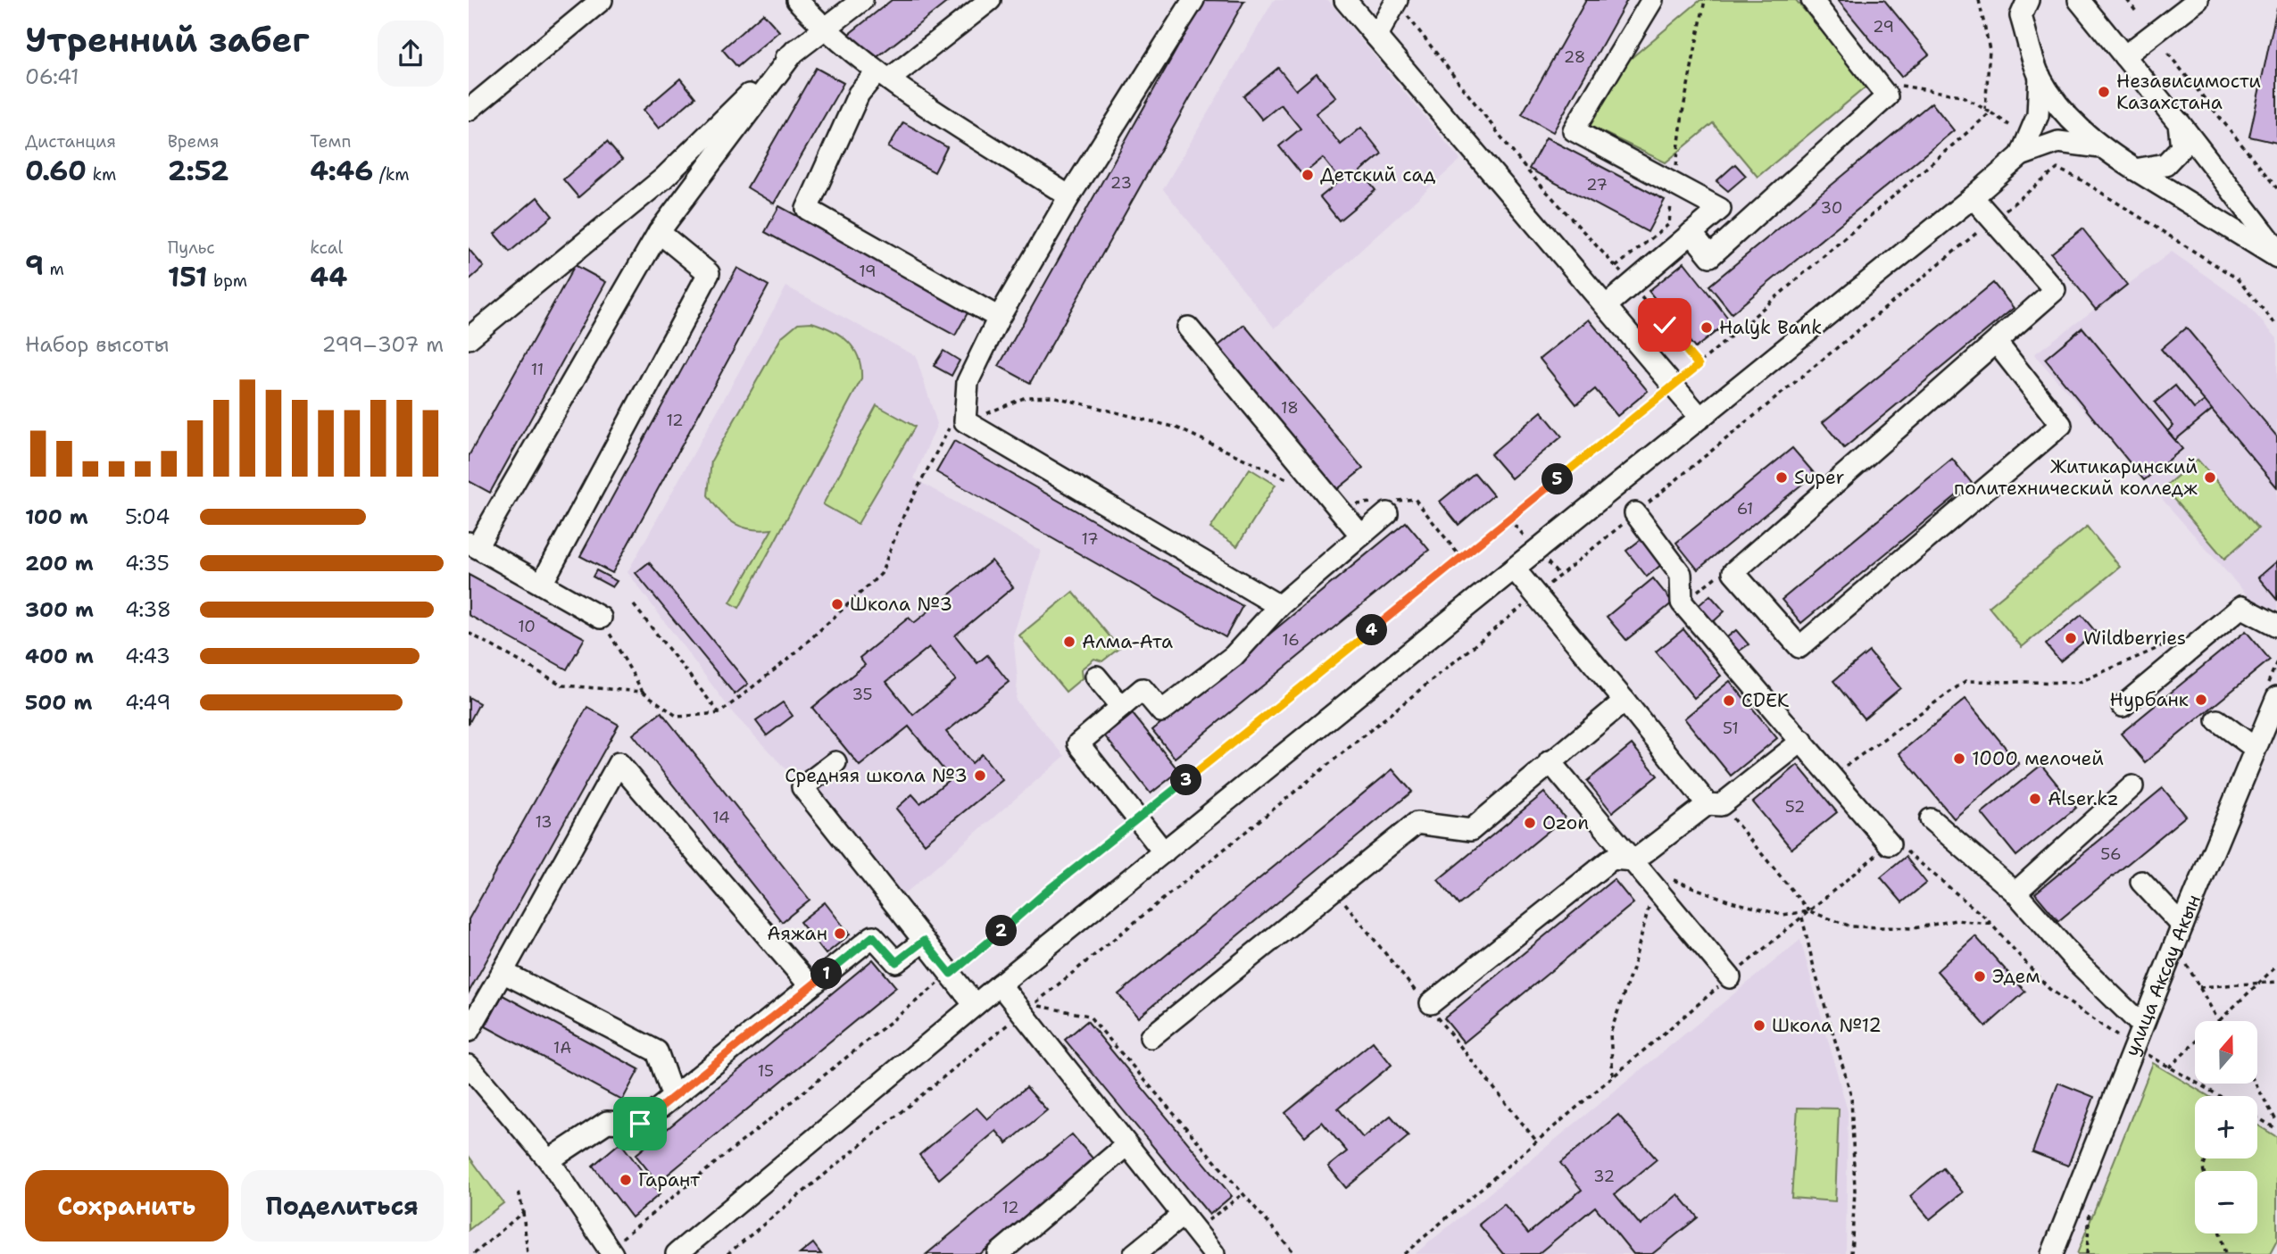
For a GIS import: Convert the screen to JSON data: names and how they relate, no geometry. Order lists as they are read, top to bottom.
{
  "streets": {
    "street": ["улица Аксау Акын"]
  },
  "places": [
    "Независимости Казахстана",
    "Детский сад",
    "Halyk Bank",
    "Super",
    "Житикаринский политехнический колледж",
    "Школа №3",
    "Wildberries",
    "Алма-Ата",
    "Нурбанк",
    "CDEK",
    "1000 мелочей",
    "Средняя школа №3",
    "Alser.kz",
    "Ozon",
    "Аяжан",
    "Эдем",
    "Школа №12",
    "Гарант"
  ],
  "house_numbers": [
    "29",
    "28",
    "23",
    "27",
    "30",
    "19",
    "11",
    "18",
    "12",
    "61",
    "17",
    "10",
    "16",
    "35",
    "51",
    "52",
    "14",
    "13",
    "56",
    "1А",
    "15",
    "32",
    "12"
  ],
  "north": "top",
  "page": {
    "heading": ["Утренний забег", "06:41"],
    "stats": [
      ["Дистанция", "0.60 km"],
      ["Время", "2:52"],
      ["Темп", "4:46 /km"],
      ["9 m"],
      ["Пульс", "151 bpm"],
      ["kcal", "44"]
    ],
    "chart": ["Набор высоты", "299–307 m"],
    "pins": [
      "5",
      "4",
      "3",
      "2",
      "1"
    ],
    "list": [
      {
        "name": "100 m",
        "note": "5:04"
      },
      {
        "name": "200 m",
        "note": "4:35"
      },
      {
        "name": "300 m",
        "note": "4:38"
      },
      {
        "name": "400 m",
        "note": "4:43"
      },
      {
        "name": "500 m",
        "note": "4:49"
      }
    ],
    "map_buttons": ["+", "−"],
    "buttons": ["Сохранить", "Поделиться"]
  }
}
